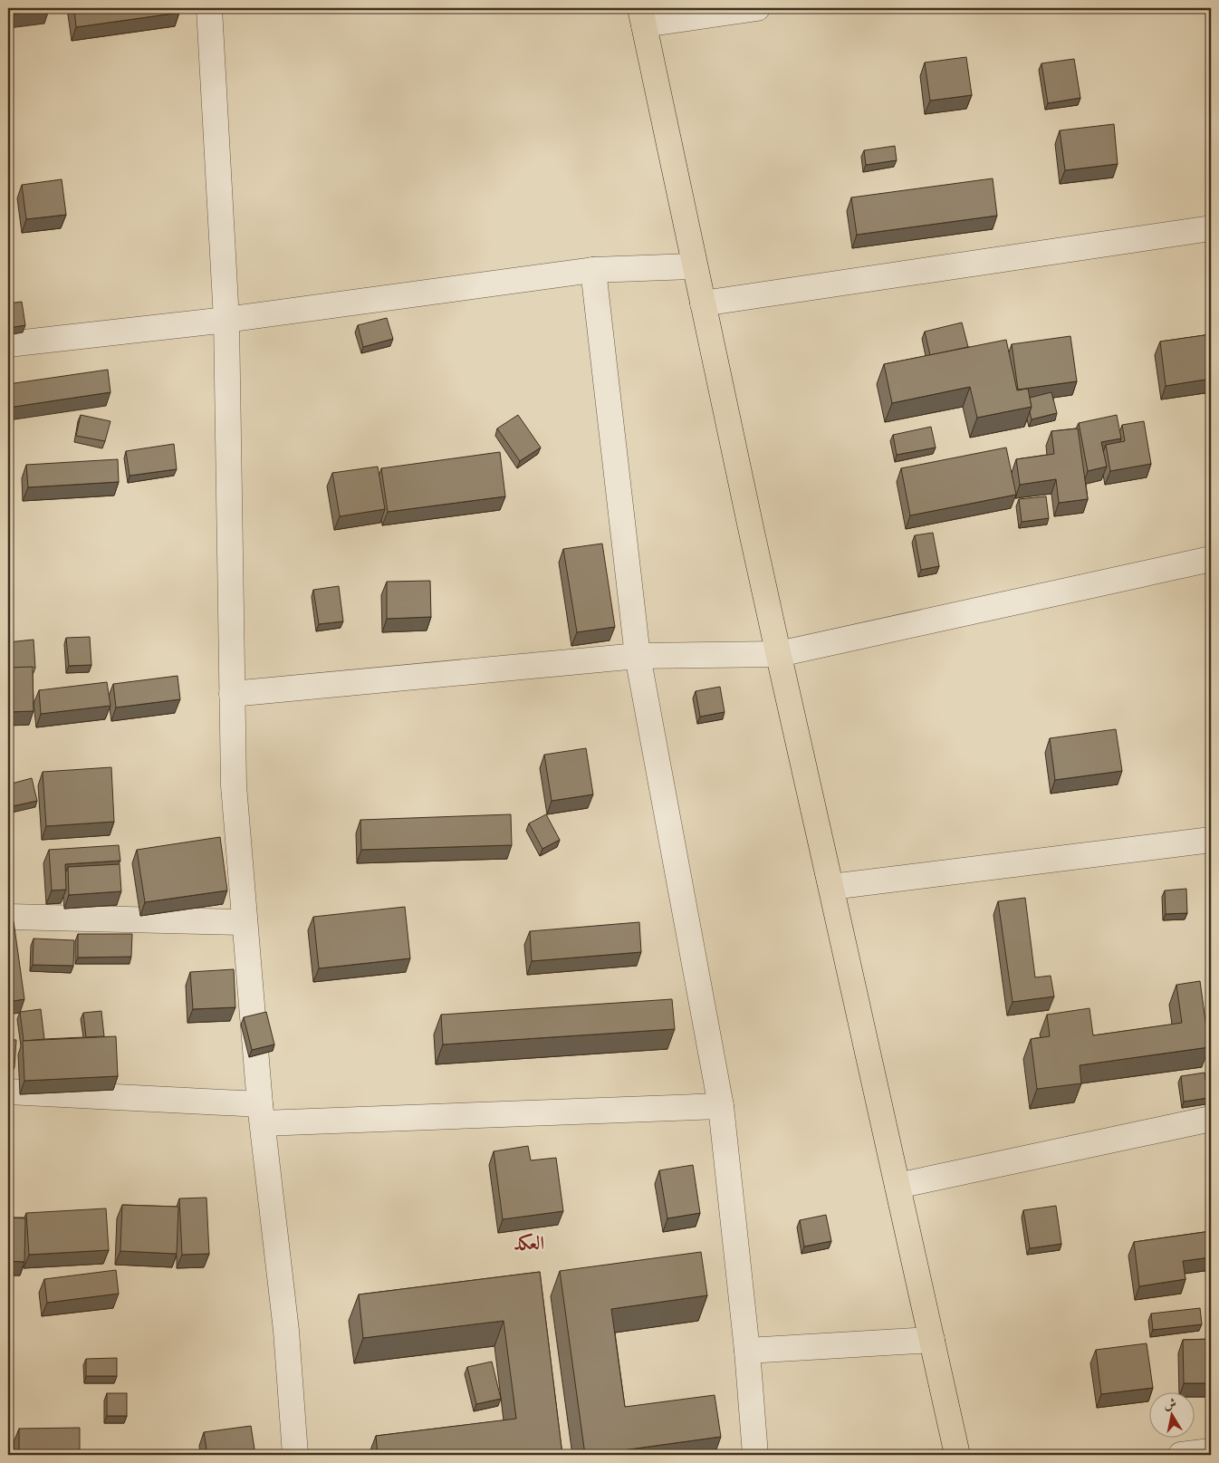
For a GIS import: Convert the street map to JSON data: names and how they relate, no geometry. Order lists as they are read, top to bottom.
{
  "districts": ["العكد"],
  "north": "top"
}
